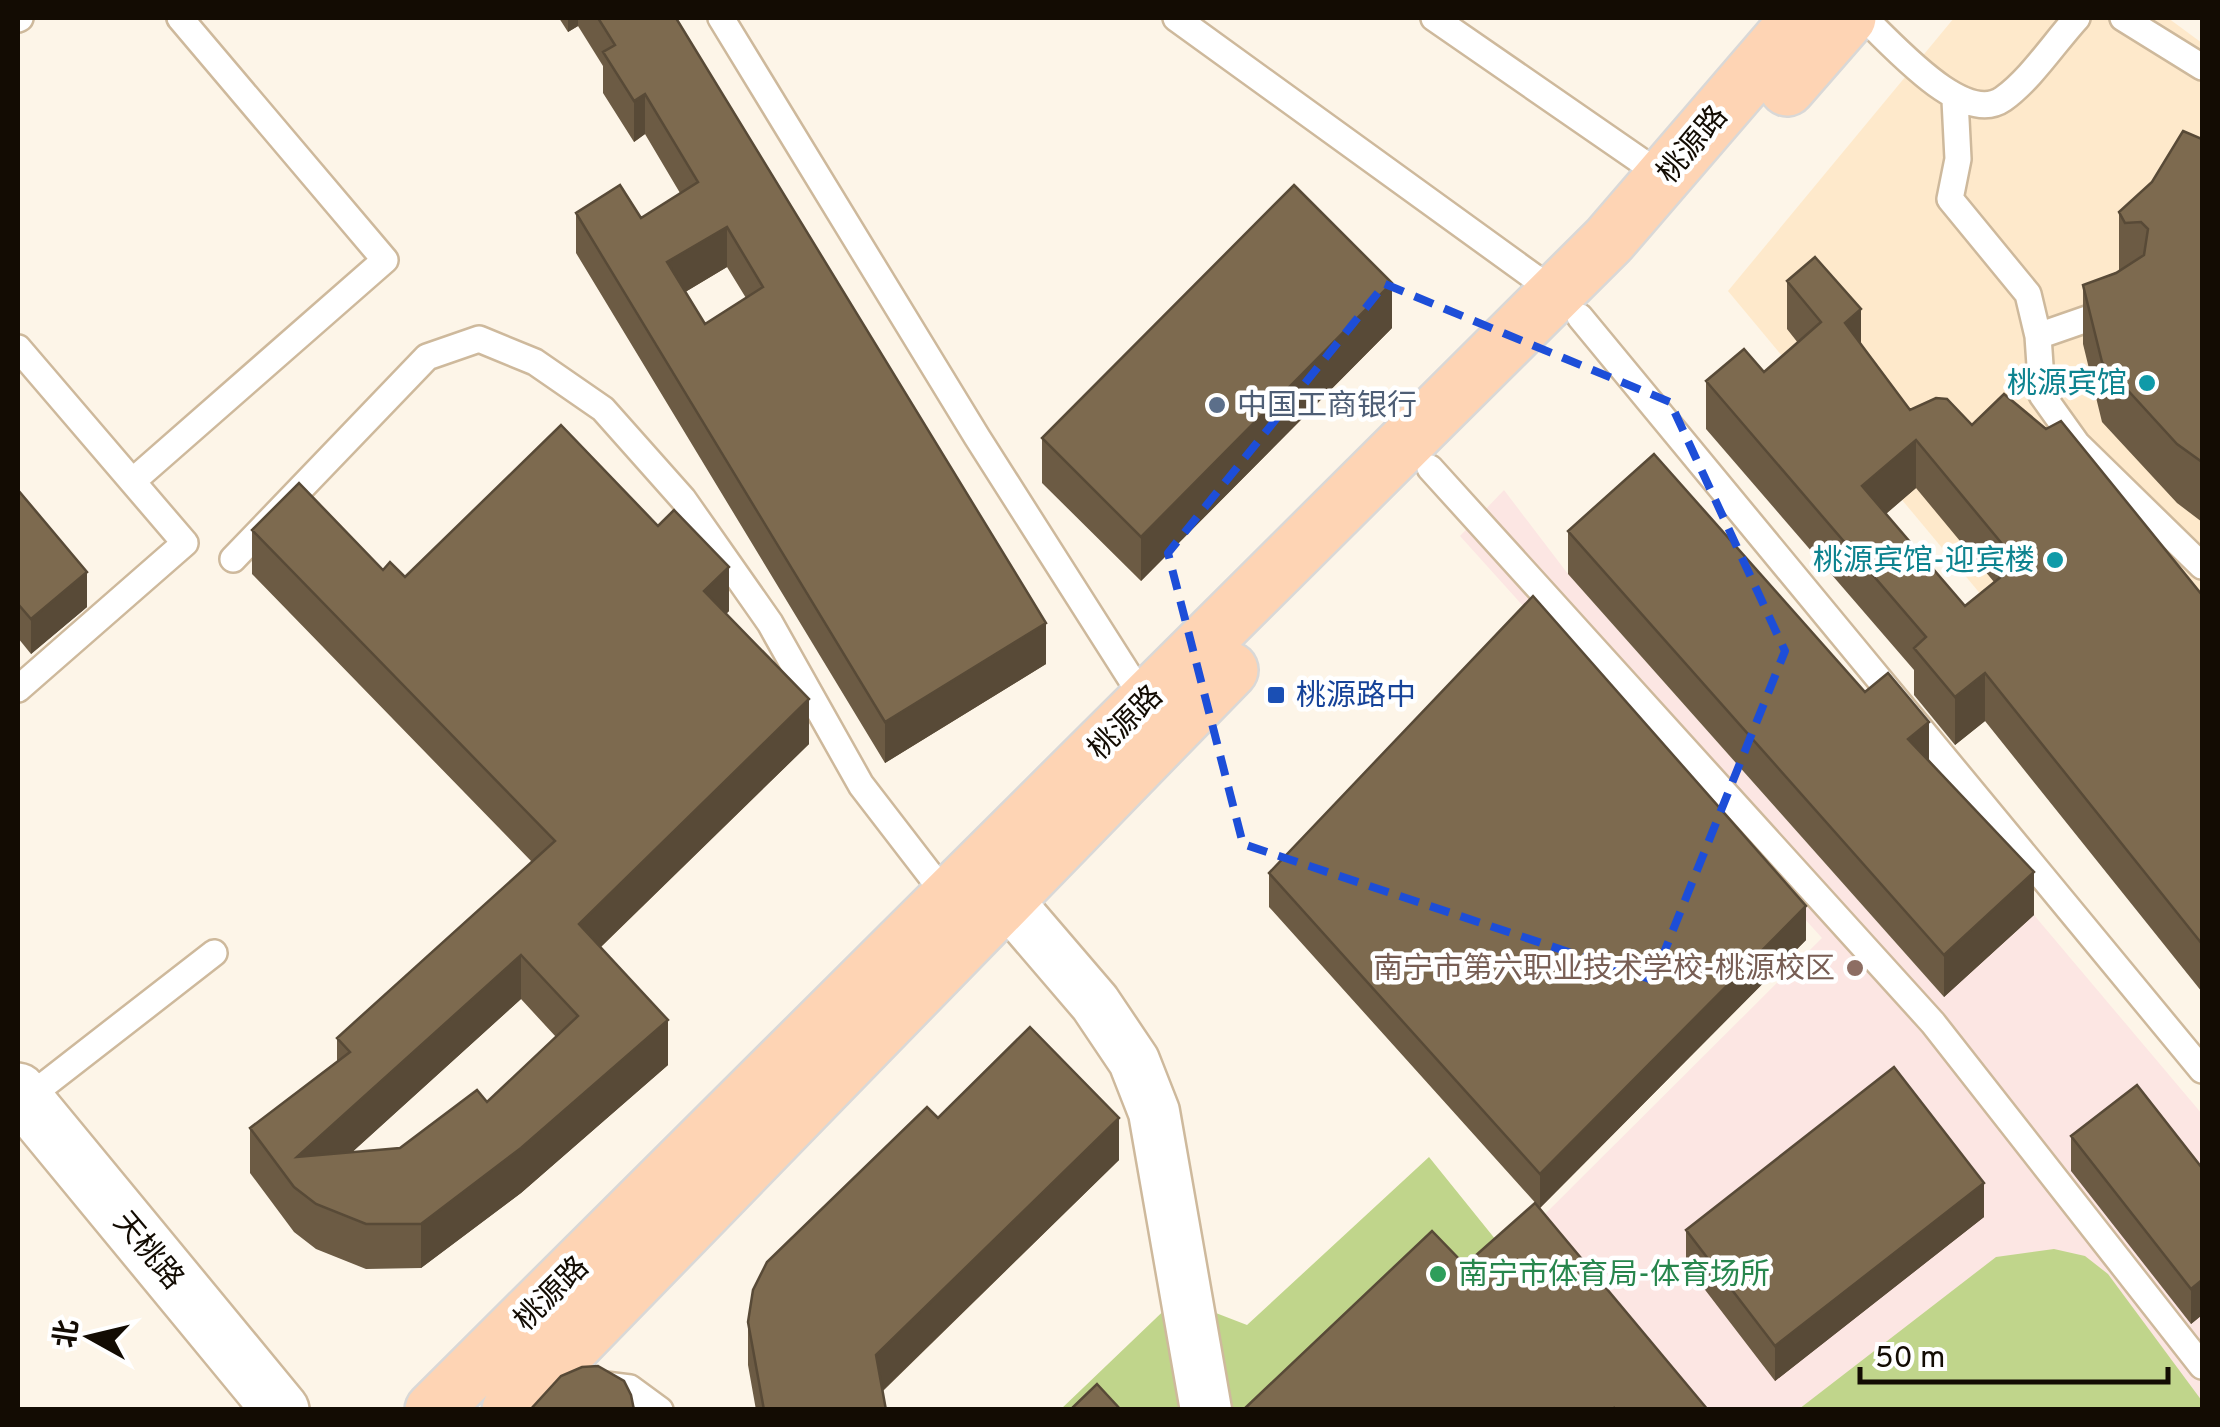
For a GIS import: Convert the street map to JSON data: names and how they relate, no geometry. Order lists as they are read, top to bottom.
{
  "streets": {
    "main road": ["桃源路", "天桃路"]
  },
  "places": {
    "other": [
      "桃源宾馆",
      "中国工商银行",
      "桃源宾馆-迎宾楼",
      "南宁市第六职业技术学校-桃源校区",
      "南宁市体育局-体育场所"
    ],
    "transit": ["桃源路中"]
  },
  "scale_bar": "50 m",
  "north": "left"
}
